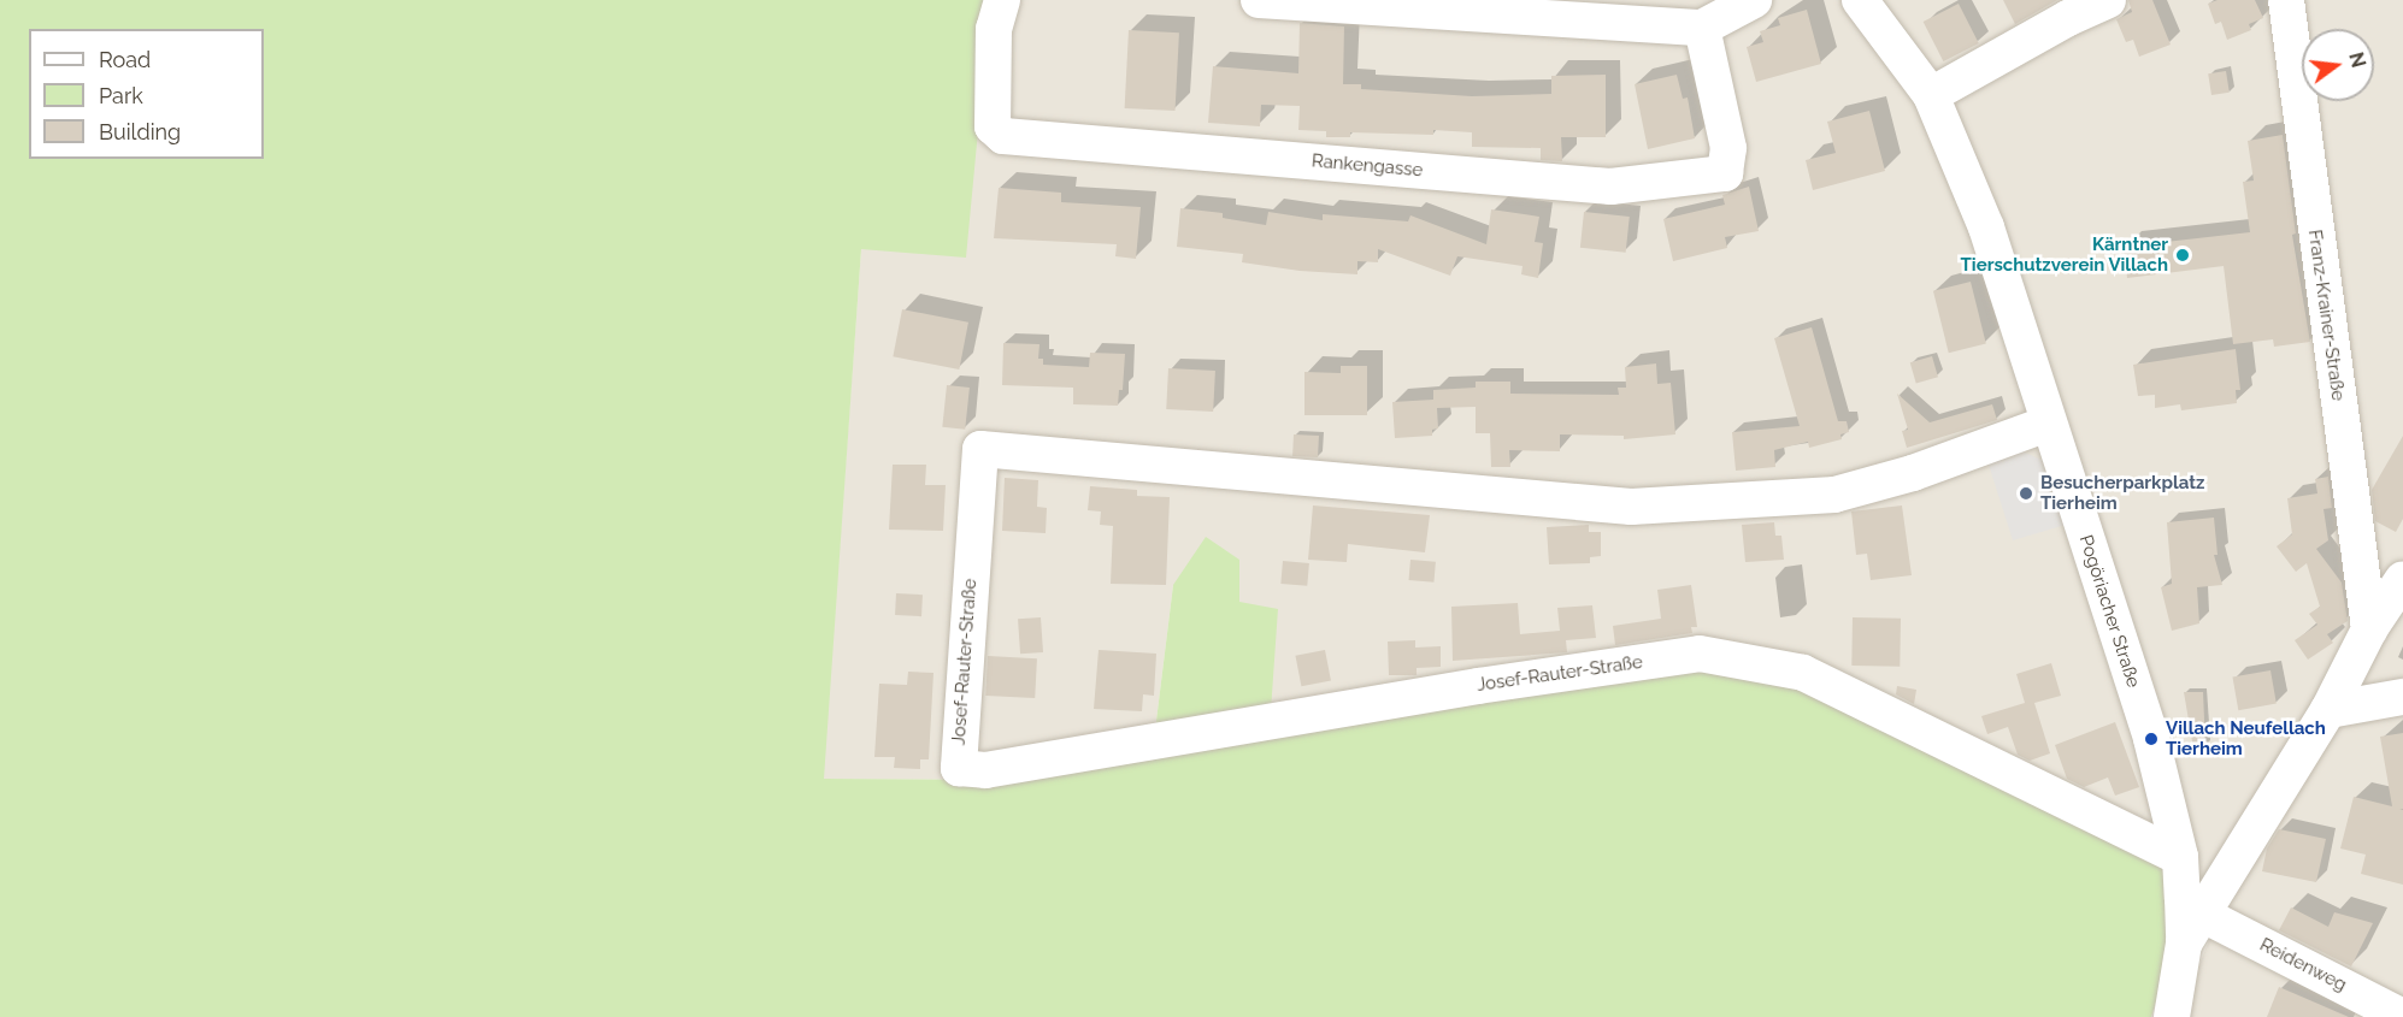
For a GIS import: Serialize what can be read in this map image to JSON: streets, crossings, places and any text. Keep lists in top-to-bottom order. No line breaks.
{"streets":{"street":["Rankengasse","Franz-Krainer-Straße","Pogöriacher Straße","Josef-Rauter-Straße","Reidenweg"]},"crossings":[["Pogöriacher Straße","Josef-Rauter-Straße"]],"places":["Kärntner Tierschutzverein Villach","Besucherparkplatz Tierheim","Villach Neufellach Tierheim"],"legend":["Road","Park","Building"],"north":"right"}
